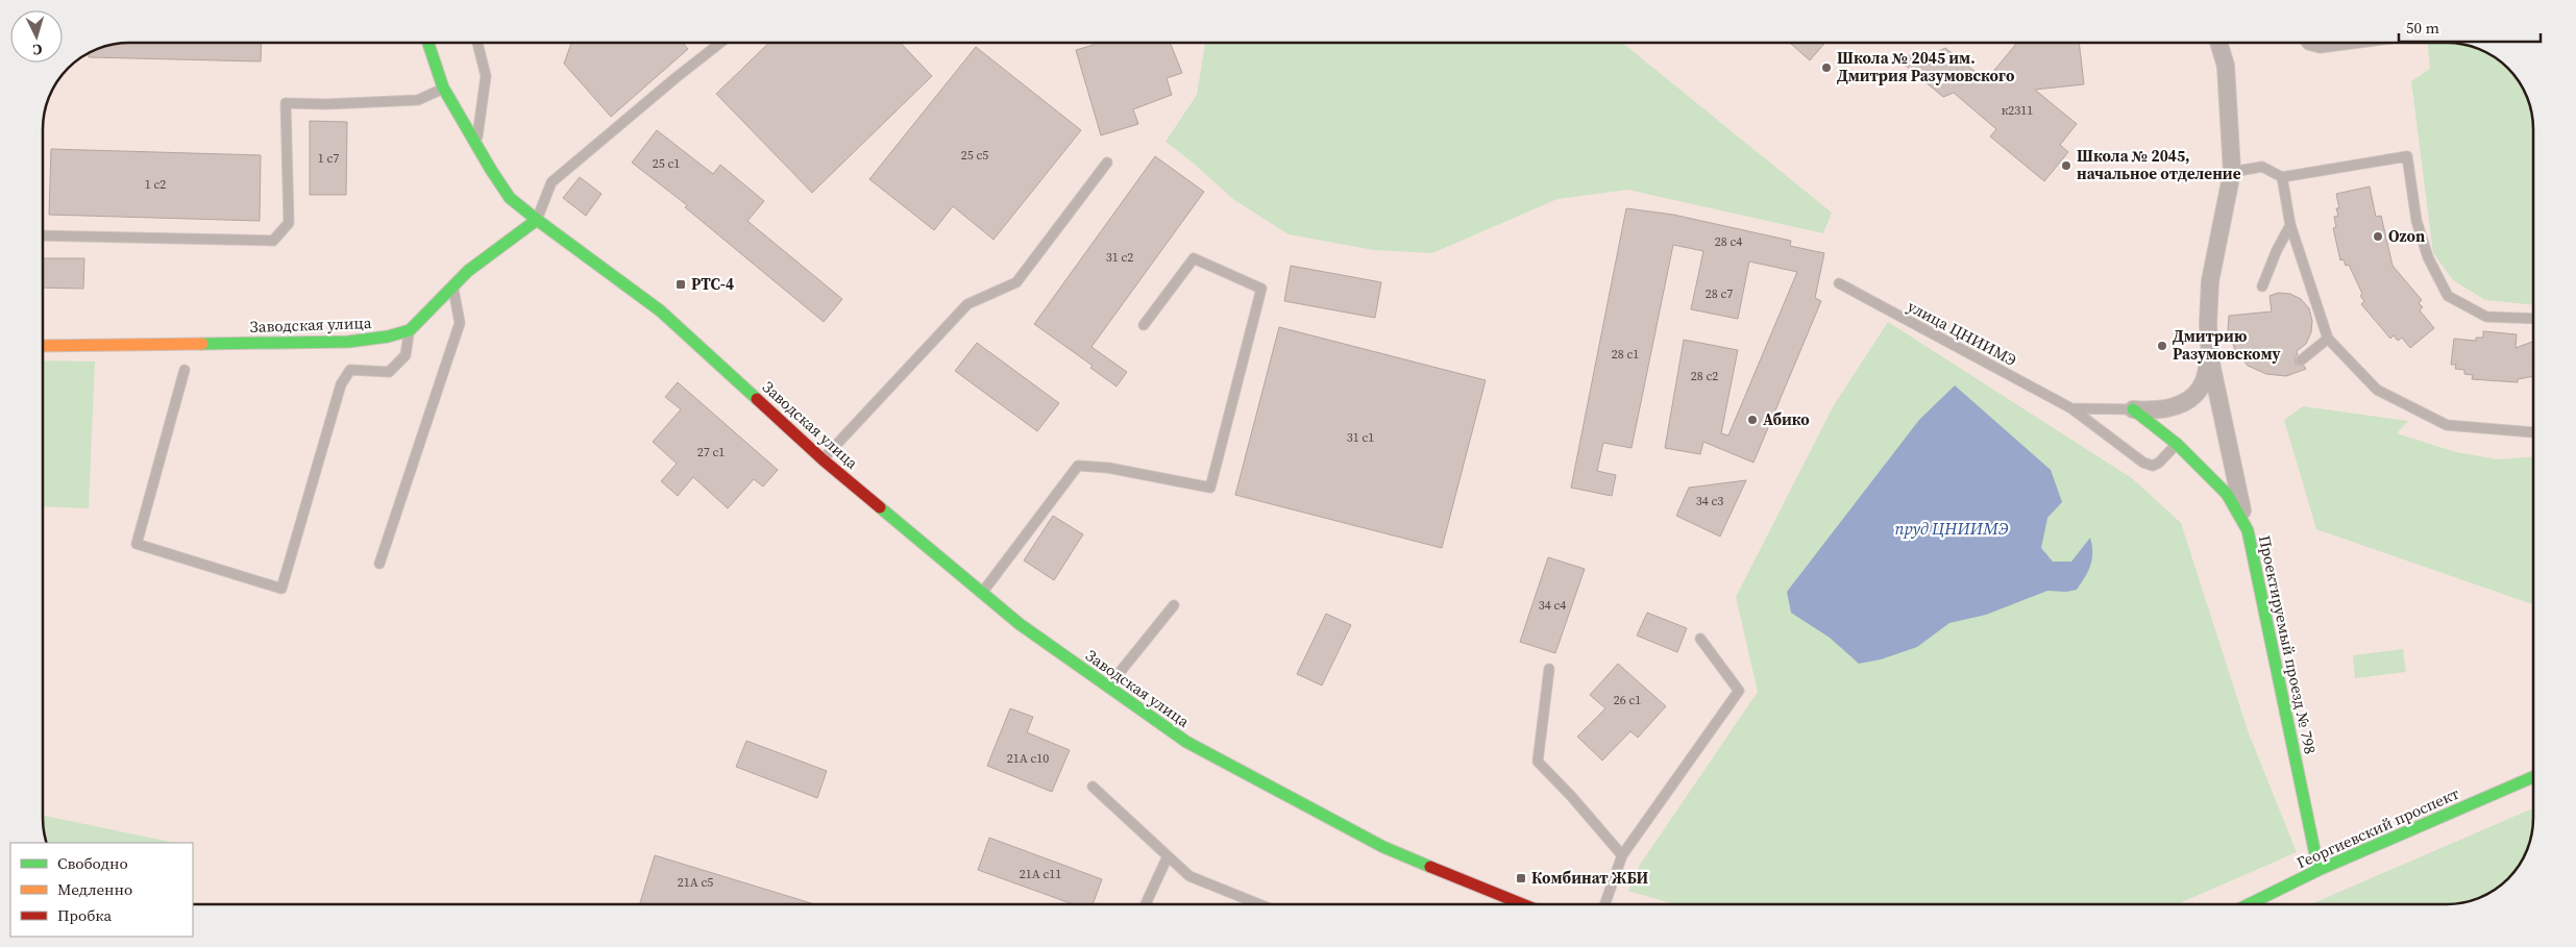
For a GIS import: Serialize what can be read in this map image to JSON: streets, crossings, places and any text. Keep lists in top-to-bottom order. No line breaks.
{"streets":{"street":["Заводская улица","Проектируемый проезд № 798","Георгиевский проспект"],"lane":["улица ЦНИИМЭ"]},"crossings":[["улица ЦНИИМЭ","Проектируемый проезд № 798"],["Проектируемый проезд № 798","Георгиевский проспект"]],"water":["пруд ЦНИИМЭ"],"places":{"other":["Школа № 2045 им. Дмитрия Разумовского","Школа № 2045, начальное отделение","Ozon","Дмитрию Разумовскому","Абико"],"transit":["РТС-4","Комбинат ЖБИ"]},"house_numbers":["к2311","25 с5","1 с7","25 с1","1 с2","28 с4","31 с2","28 с7","28 с1","28 с2","31 с1","27 с1","34 с3","34 с4","26 с1","21А с10","21А с11","21А с5"],"legend":["Свободно","Медленно","Пробка"],"scale_bar":"50 m","north":"bottom"}
